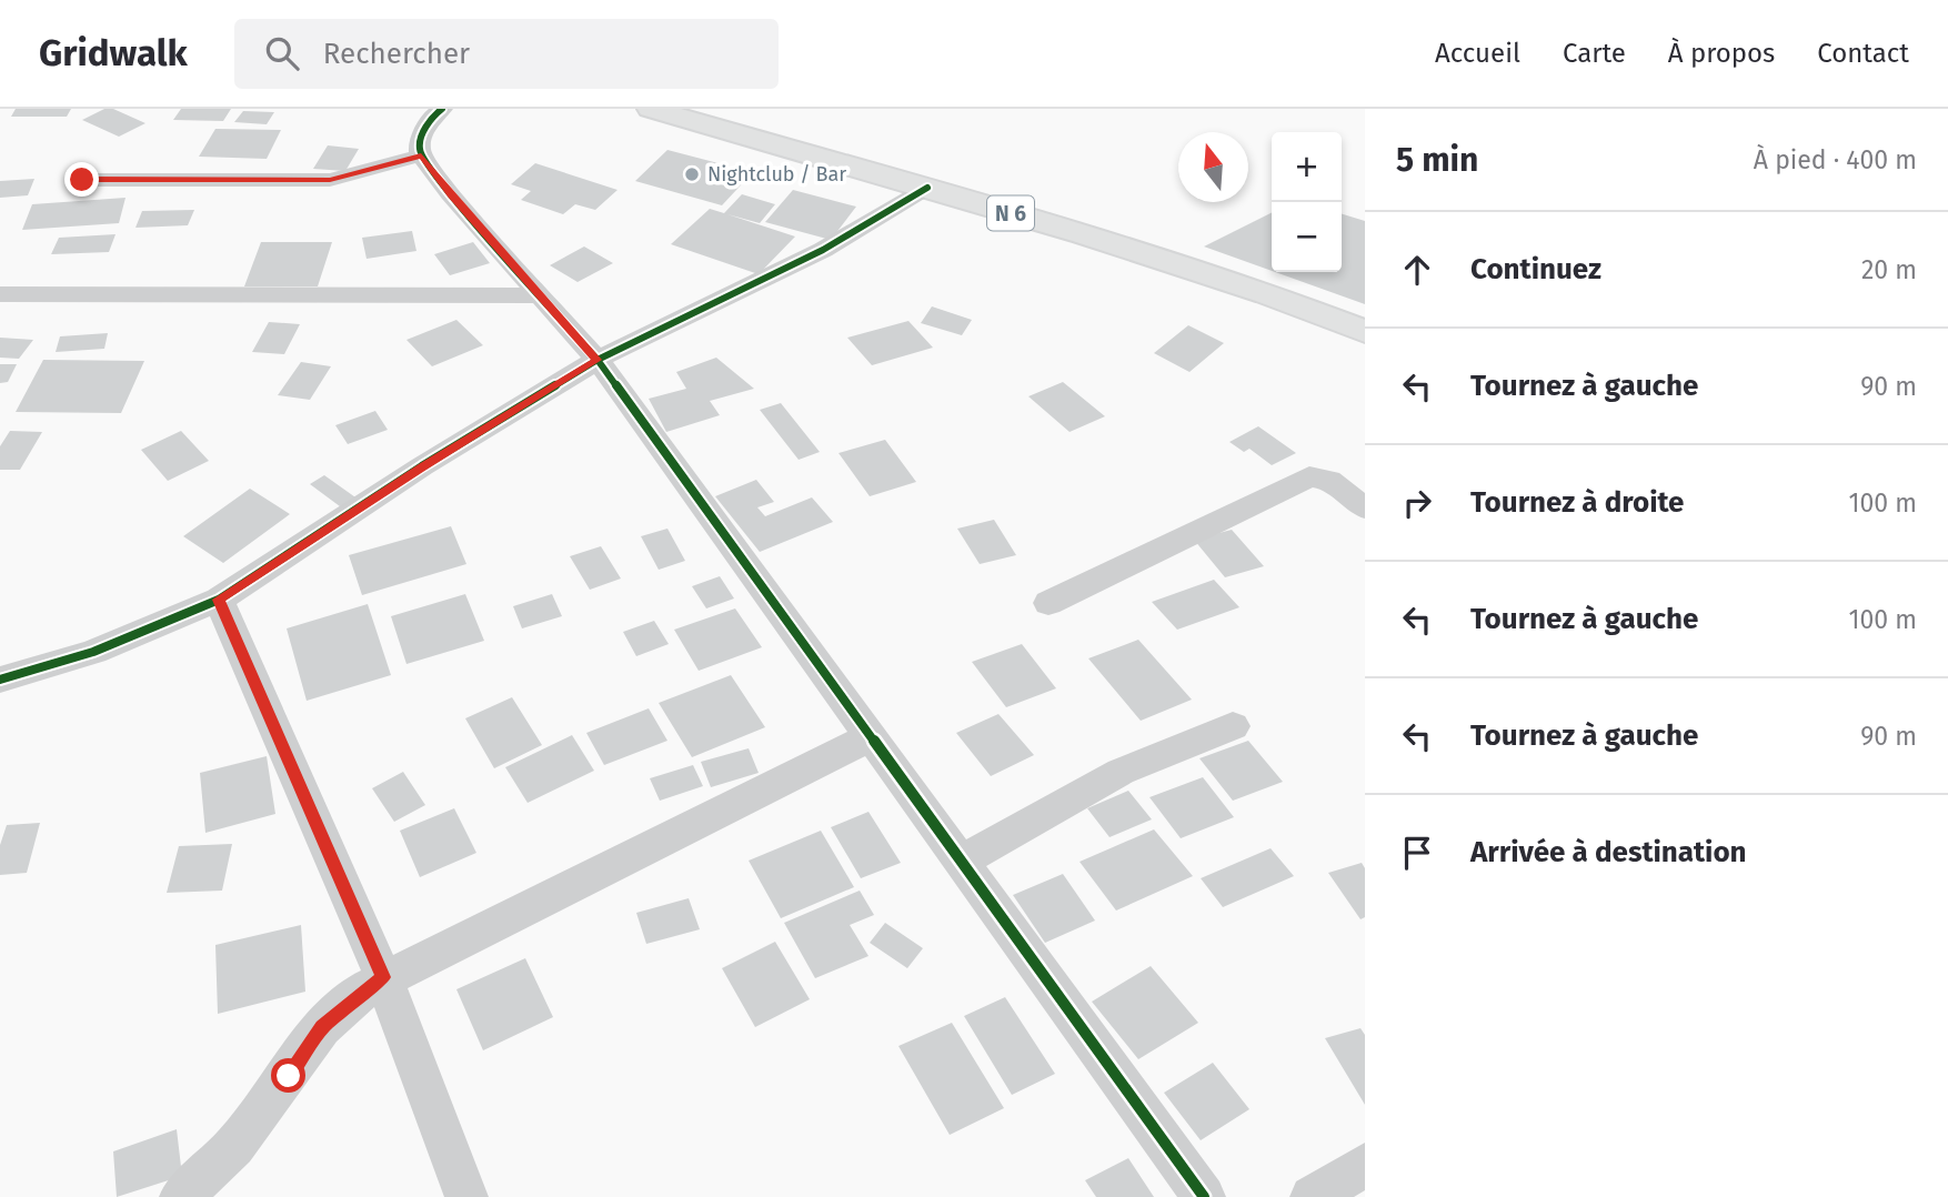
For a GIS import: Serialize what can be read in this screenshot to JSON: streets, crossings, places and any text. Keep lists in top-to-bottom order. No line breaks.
{"streets":{"main road":["N 6"]},"places":["Nightclub / Bar"],"north":"top","page":{"header":"Gridwalk","search":"Rechercher","nav":["Accueil","Carte","À propos","Contact"],"heading":["5 min","À pied · 400 m"],"map_buttons":["+","−"],"list":[["Continuez","20 m"],["Tournez à gauche","90 m"],["Tournez à droite","100 m"],["Tournez à gauche","100 m"],["Tournez à gauche","90 m"],"Arrivée à destination"]}}
